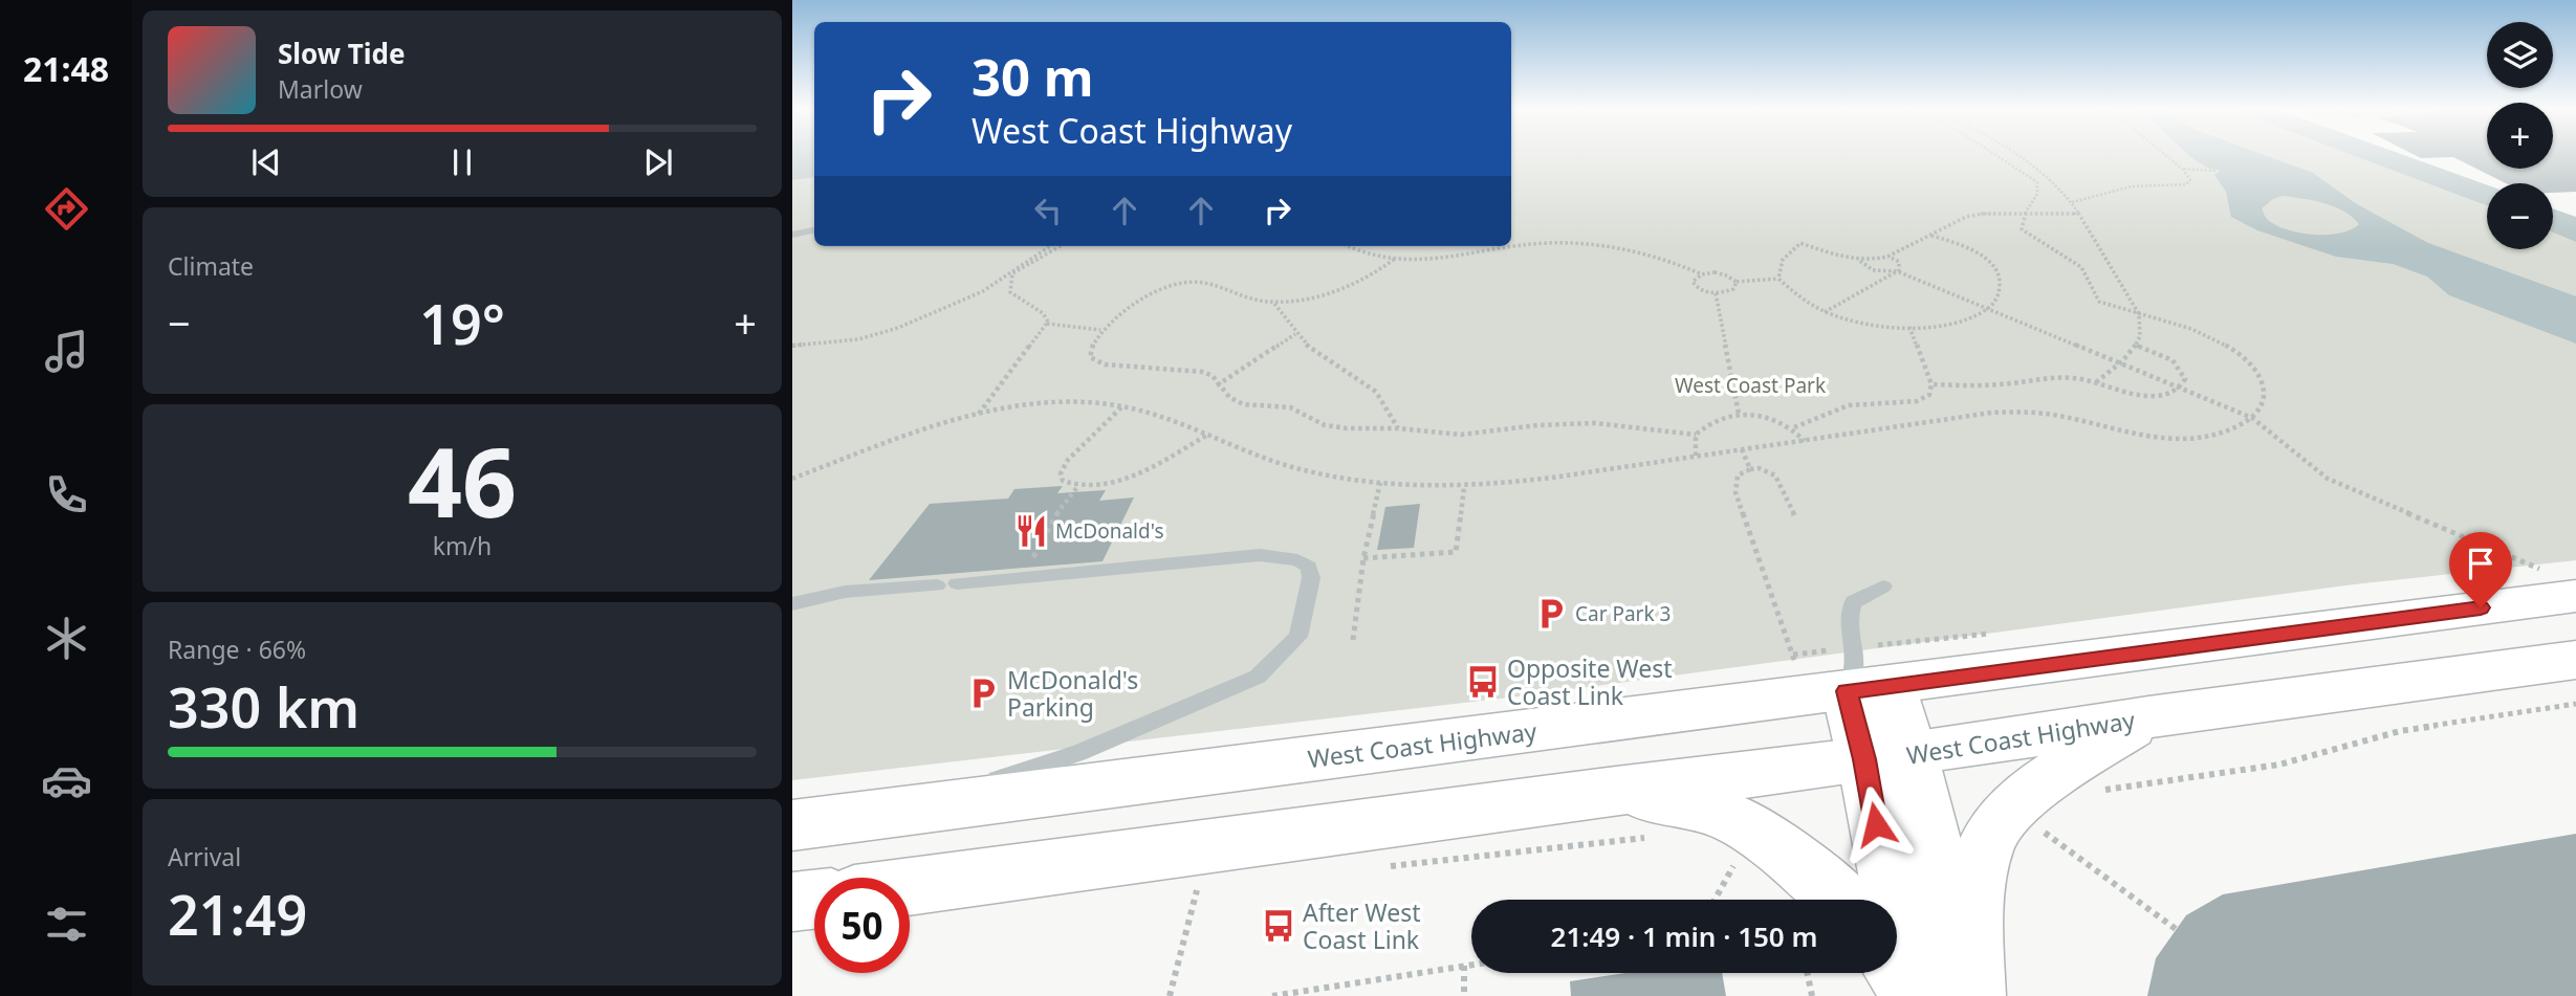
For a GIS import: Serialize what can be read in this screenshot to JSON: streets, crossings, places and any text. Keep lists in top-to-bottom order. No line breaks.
{"streets":{"main road":["West Coast Highway"]},"parks":["West Coast Park"],"places":{"restaurant":["McDonald's"],"parking":["Car Park 3","McDonald's Parking"],"bus stop":["Opposite West Coast Link","After West Coast Link"]},"page":{"tabs":"21:48","map_buttons":["+","−"],"turn":["30 m","West Coast Highway"],"song":["Slow Tide","Marlow"],"tile":["Climate",["46","km/h"],["Range · 66%","330 km"],["Arrival","21:49"]],"heat":["−","19°","+"],"limit":"50","trip":"21:49 · 1 min · 150 m"}}
